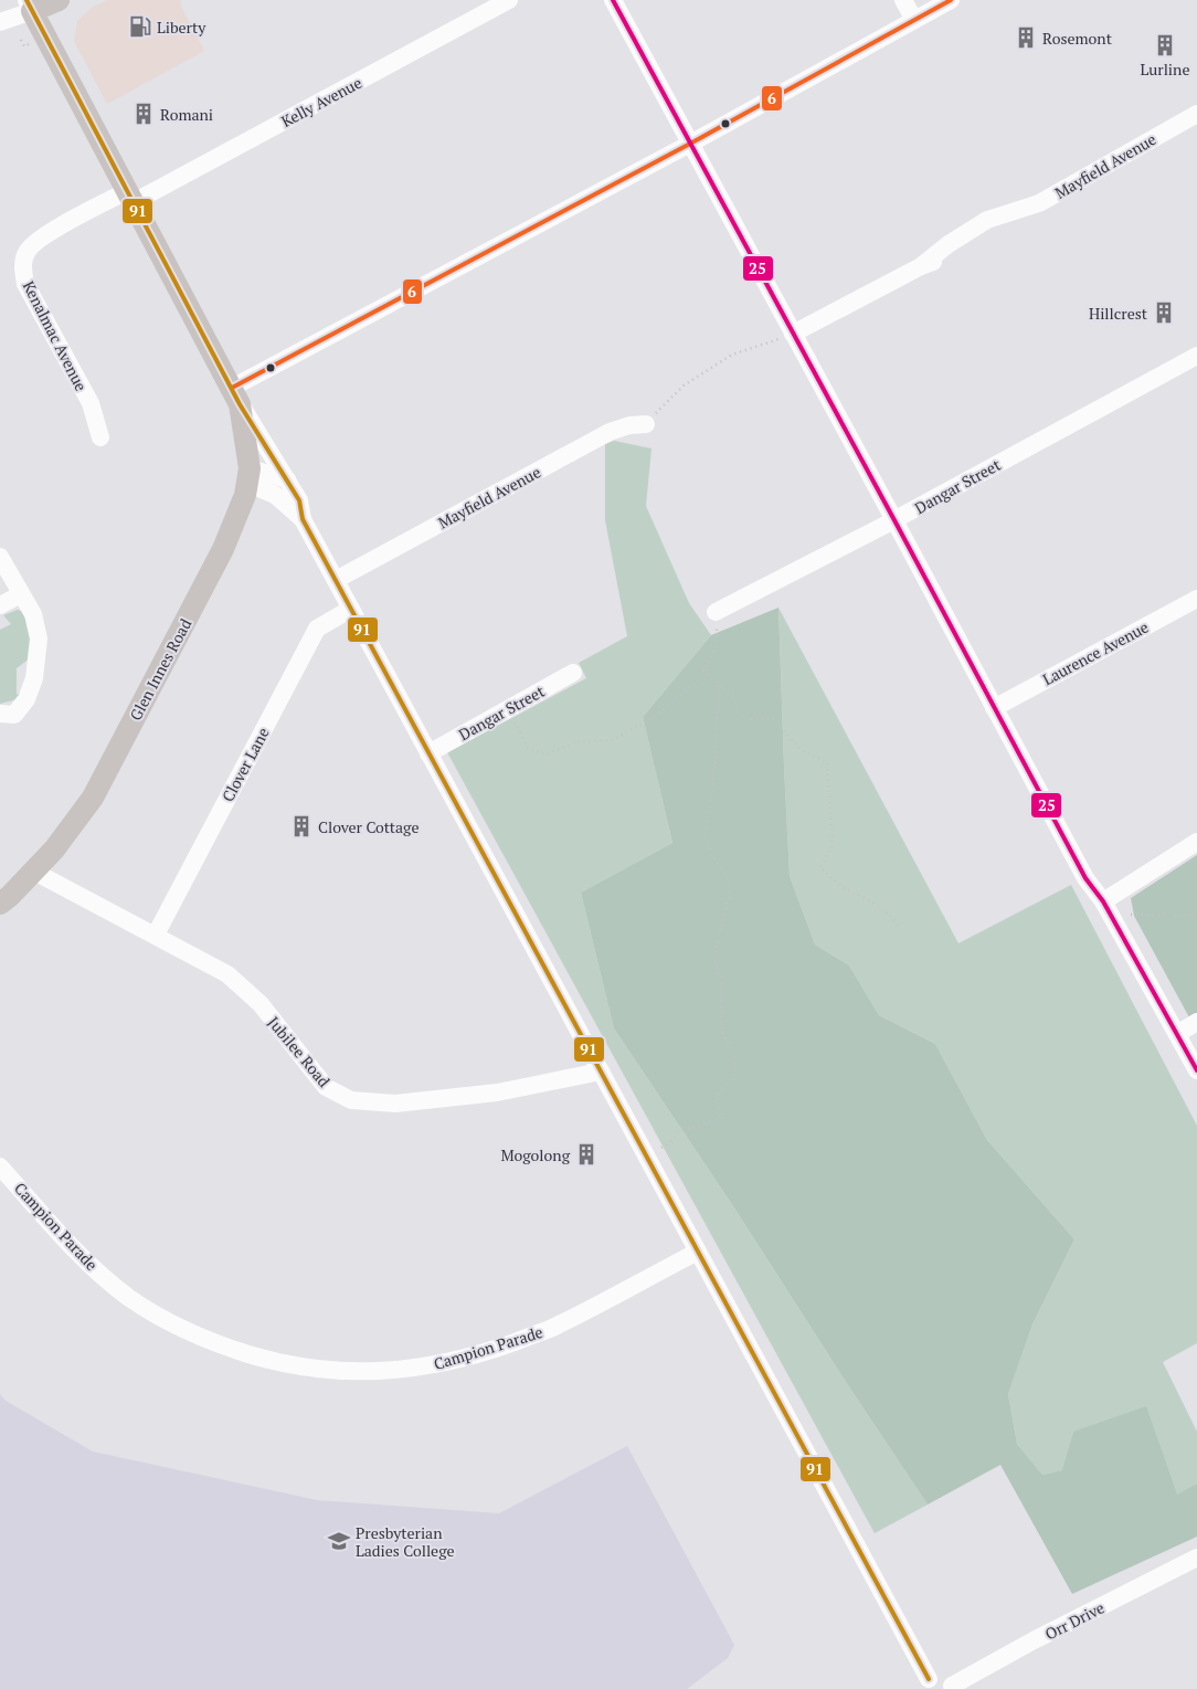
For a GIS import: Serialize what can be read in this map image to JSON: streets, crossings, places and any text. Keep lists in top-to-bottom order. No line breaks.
{"streets":{"main road":["Glen Innes Road"],"street":["Kelly Avenue","Mayfield Avenue","Kenalmac Avenue","Dangar Street","Laurence Avenue","Clover Lane","Jubilee Road","Campion Parade","Orr Drive"]},"crossings":[["Kelly Avenue","Kenalmac Avenue"],["Glen Innes Road","Jubilee Road"],["Clover Lane","Jubilee Road"]],"places":{"fuel station":["Liberty"],"building":["Rosemont","Lurline","Romani","Hillcrest","Clover Cottage","Mogolong"],"school or university":["Presbyterian Ladies College"]},"lines":["transit line 6","transit line 91","transit line 25"]}
